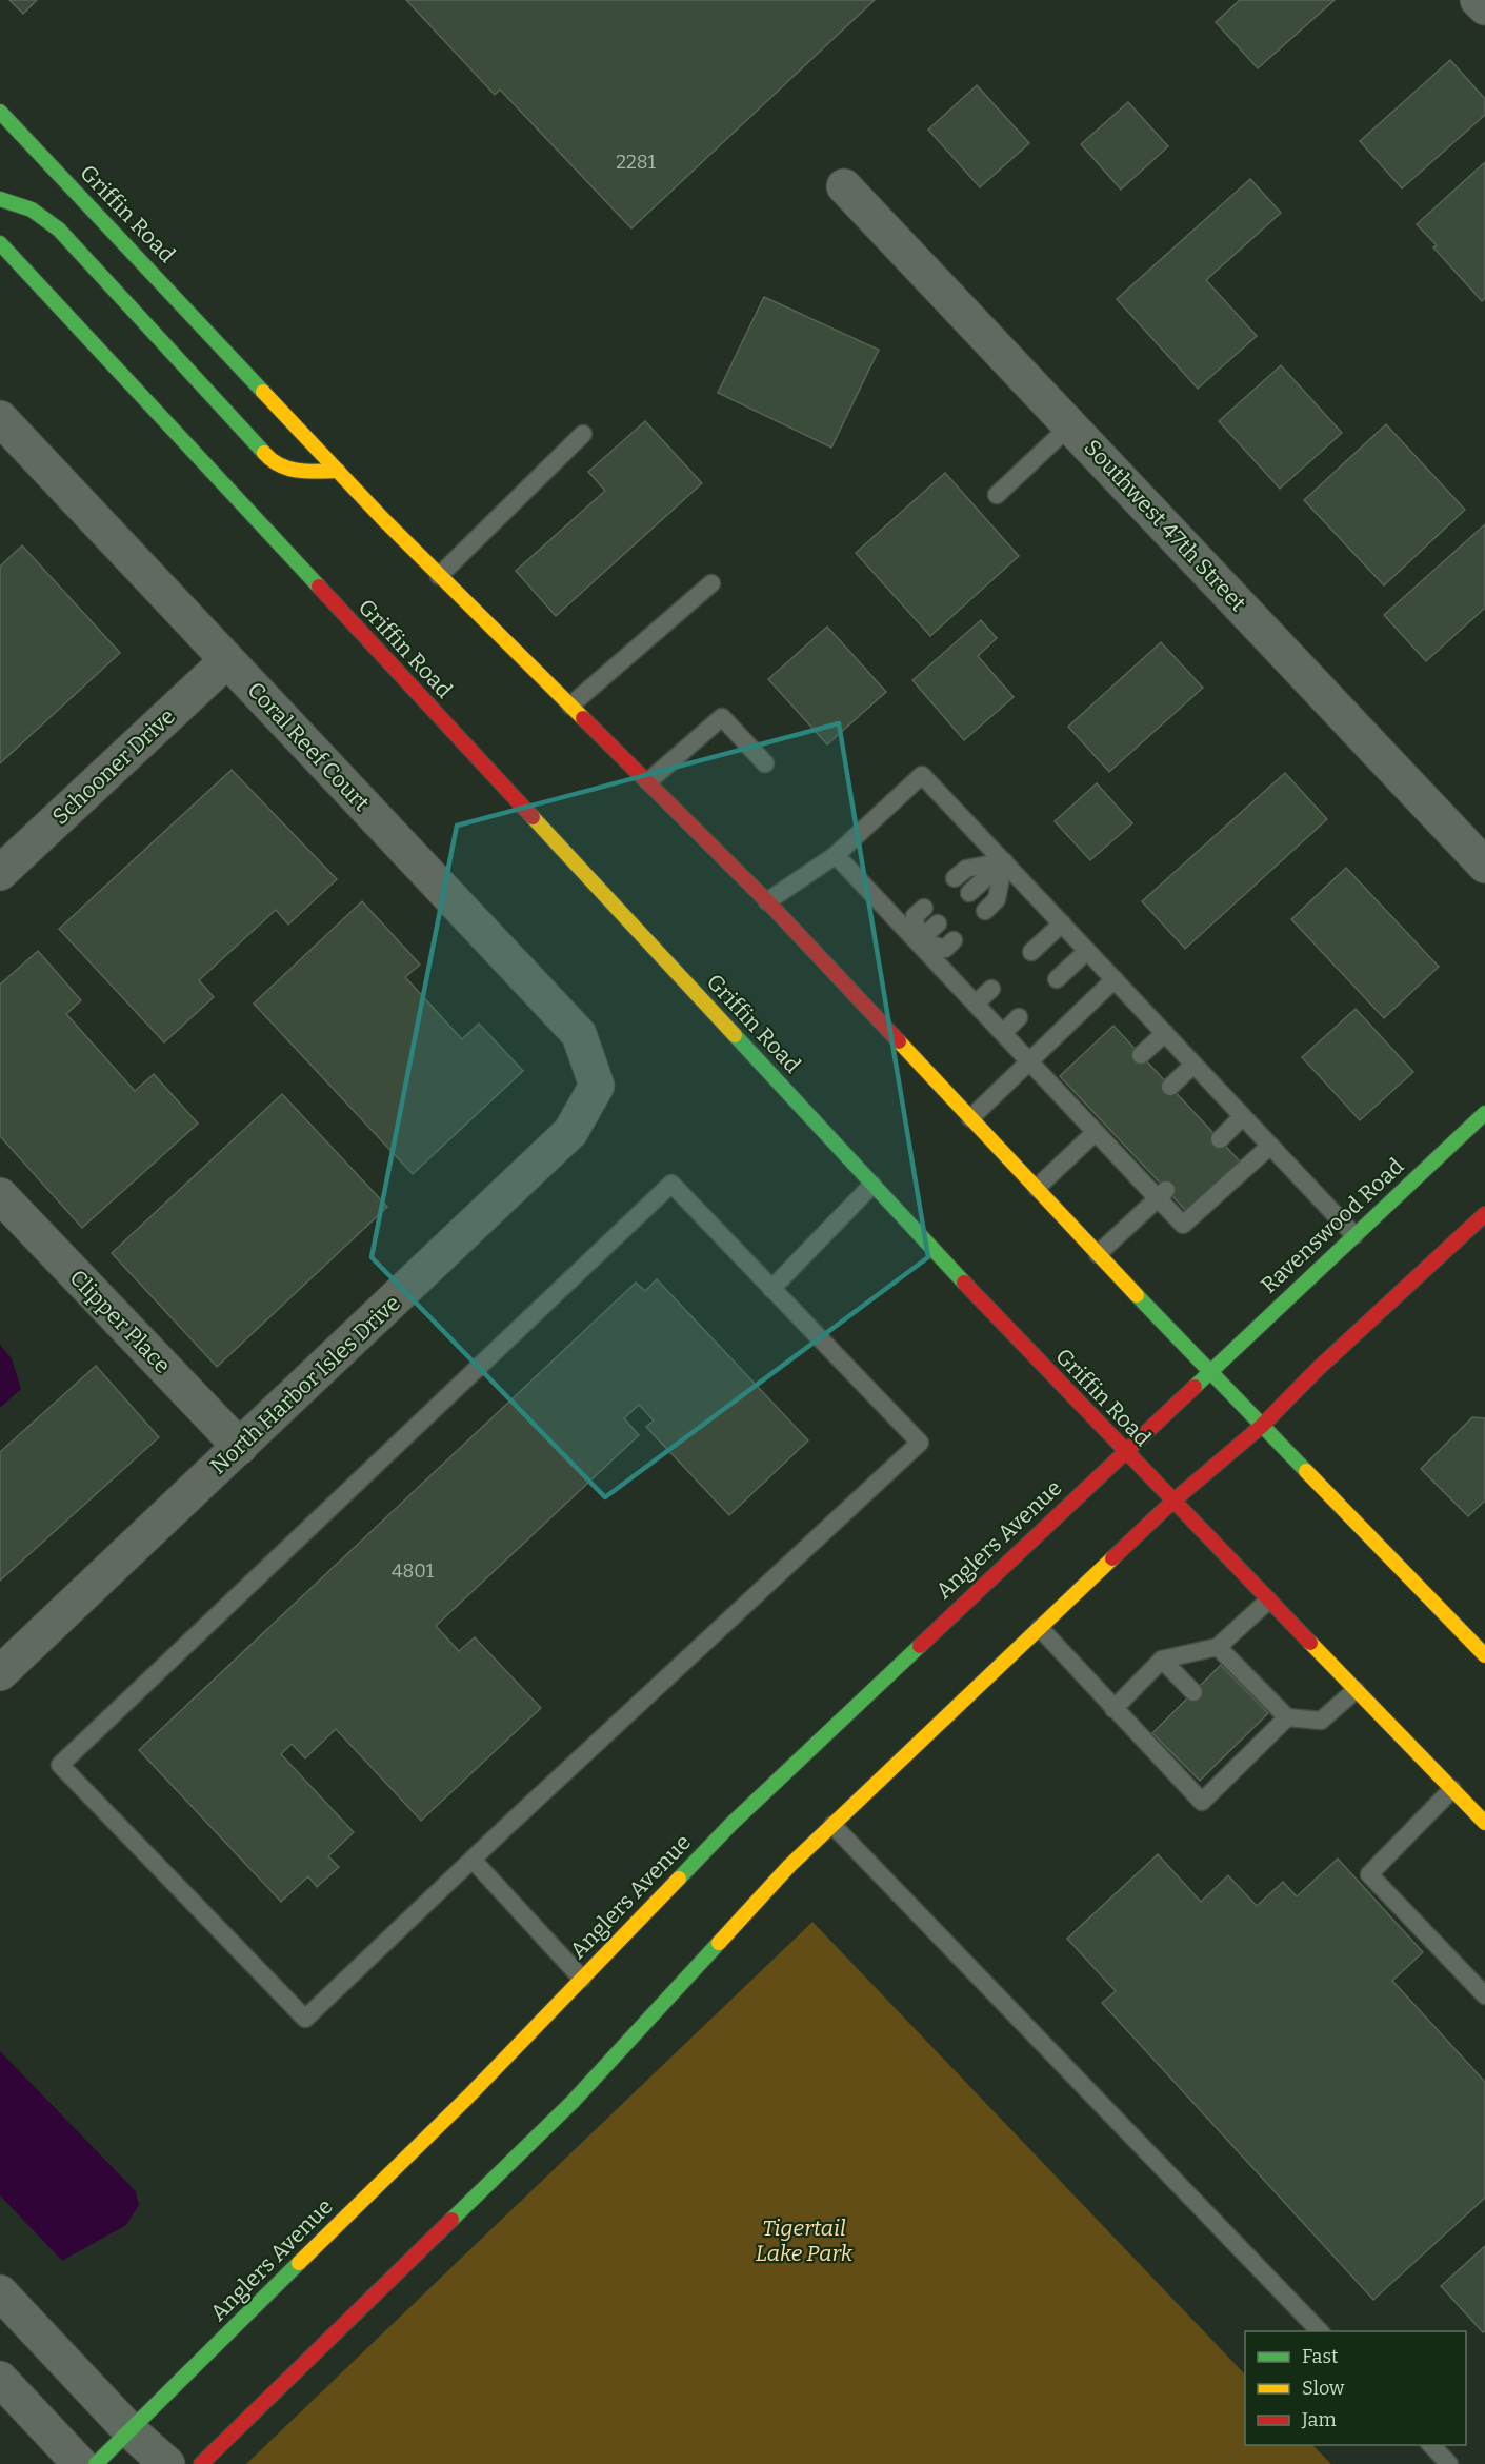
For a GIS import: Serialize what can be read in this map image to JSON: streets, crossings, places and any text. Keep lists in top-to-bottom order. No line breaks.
{"streets":{"main road":["Griffin Road","Ravenswood Road","Anglers Avenue"],"street":["Southwest 47th Street","Coral Reef Court","Schooner Drive","Clipper Place","North Harbor Isles Drive"]},"crossings":[["Griffin Road","Ravenswood Road"],["Griffin Road","Anglers Avenue"],["Coral Reef Court","Schooner Drive"],["Coral Reef Court","North Harbor Isles Drive"],["Ravenswood Road","Anglers Avenue"],["Clipper Place","North Harbor Isles Drive"]],"parks":["Tigertail Lake Park"],"house_numbers":["2281","4801"],"legend":["Fast","Slow","Jam"]}
